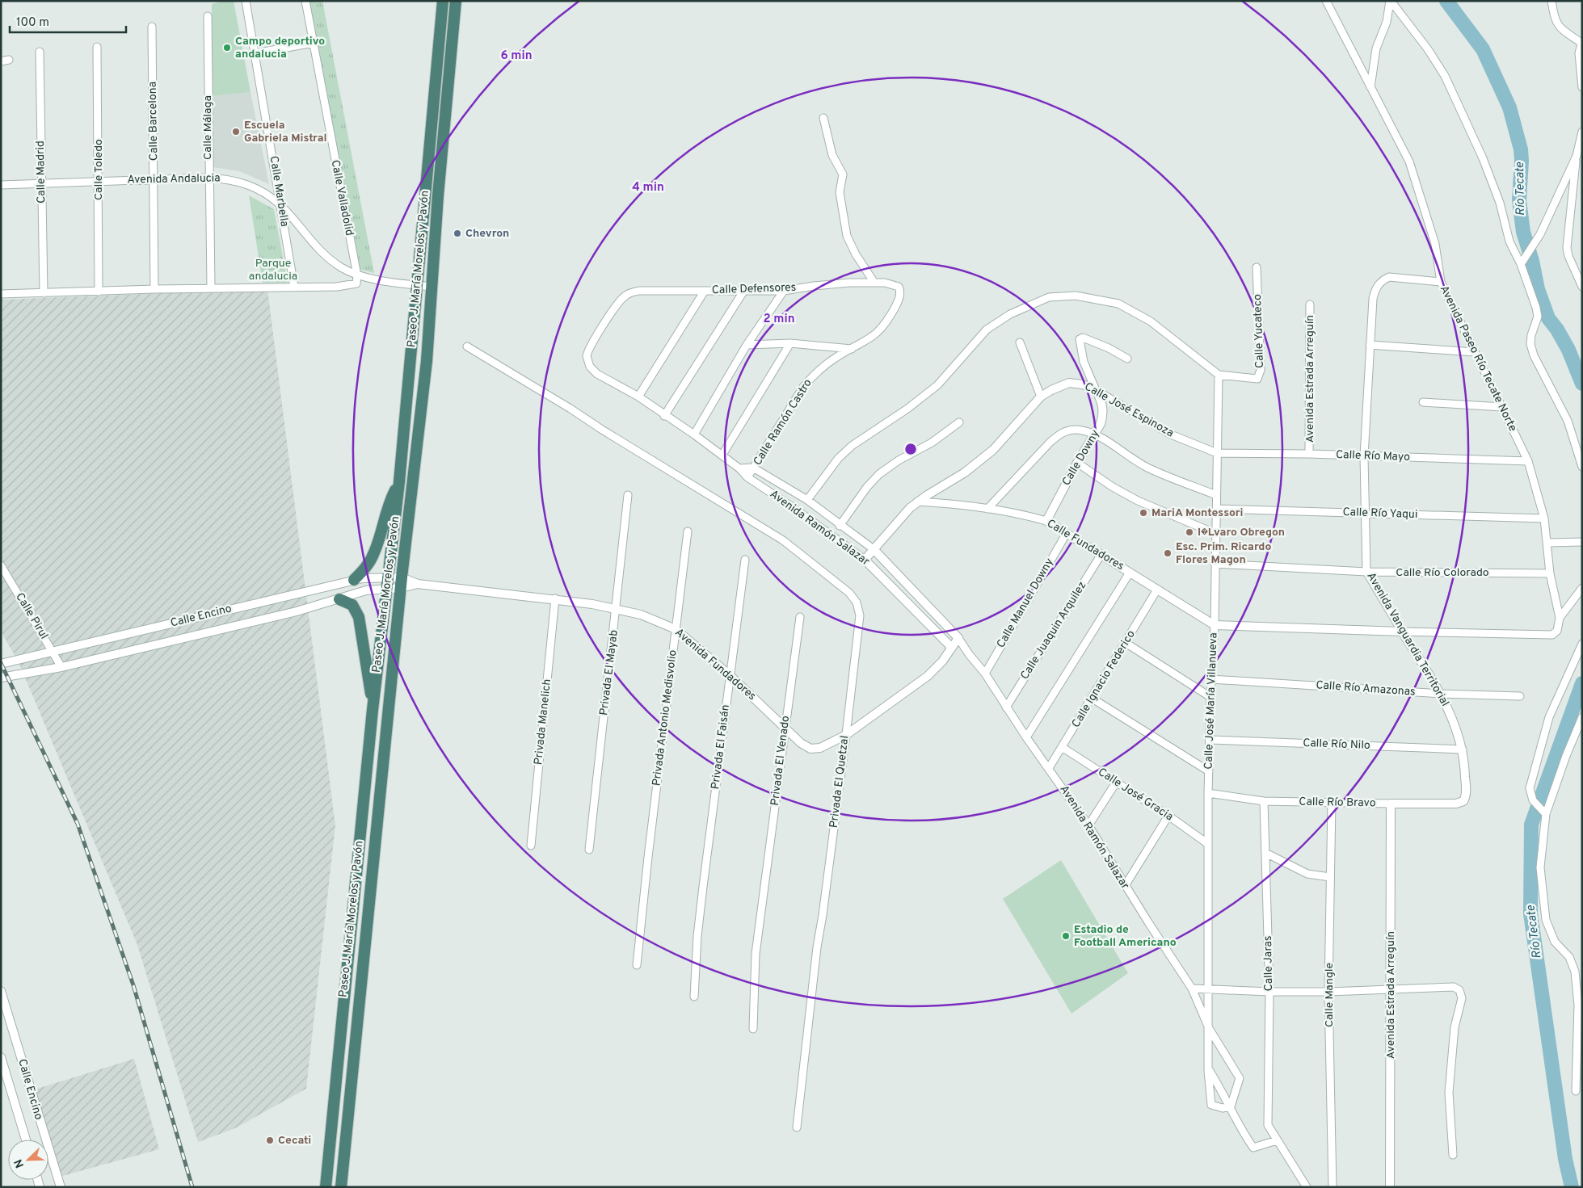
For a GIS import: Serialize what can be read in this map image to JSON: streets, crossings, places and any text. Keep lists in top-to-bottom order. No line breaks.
{"streets":{"highway":["Paseo J. María Morelos y Pavón"],"street":["Calle Barcelona","Calle Málaga","Calle Toledo","Calle Madrid","Avenida Andalucia","Calle Marbella","Calle Valladolid","Calle Defensores","Calle Yucateco","Avenida Paseo Río Tecate Norte","Avenida Estrada Arreguín","Calle José Espinoza","Calle Ramón Castro","Calle Río Mayo","Calle Downy","Calle Río Yaqui","Avenida Ramón Salazar","Calle Fundadores","Calle Río Colorado","Calle Manuel Downy","Calle Pirul","Calle Encino","Calle Juaquin Arquilez","Avenida Vanguardia Territorial","Avenida Fundadores","Privada El Mayab","Calle Ignacio Federico","Calle Río Amazonas","Calle José María Villanueva","Privada Antonio Medisvolio","Privada Manelich","Calle Río Nilo","Privada El Faisán","Privada El Venado","Privada El Quetzal","Calle José Gracia","Calle Río Bravo","Calle Jaras","Calle Mangle"]},"crossings":[["Calle Barcelona","Avenida Andalucia"],["Calle Málaga","Avenida Andalucia"],["Calle Toledo","Avenida Andalucia"],["Calle Madrid","Avenida Andalucia"],["Avenida Andalucia","Calle Marbella"],["Avenida Andalucia","Calle Valladolid"],["Avenida Andalucia","Paseo J. María Morelos y Pavón"],["Paseo J. María Morelos y Pavón","Calle Encino"],["Paseo J. María Morelos y Pavón","Avenida Fundadores"],["Calle Defensores","Calle Ramón Castro"],["Calle Defensores","Avenida Ramón Salazar"],["Calle Yucateco","Calle José María Villanueva"],["Avenida Paseo Río Tecate Norte","Calle Río Mayo"],["Avenida Paseo Río Tecate Norte","Calle Río Yaqui"],["Avenida Paseo Río Tecate Norte","Calle Río Colorado"],["Avenida Paseo Río Tecate Norte","Avenida Vanguardia Territorial"],["Avenida Estrada Arreguín","Calle Río Mayo"],["Avenida Estrada Arreguín","Calle Río Bravo"],["Calle José Espinoza","Calle Río Mayo"],["Calle José Espinoza","Calle Downy"],["Calle José Espinoza","Avenida Ramón Salazar"],["Calle José Espinoza","Calle Fundadores"],["Calle José Espinoza","Calle José María Villanueva"],["Calle Ramón Castro","Avenida Ramón Salazar"],["Calle Río Mayo","Avenida Vanguardia Territorial"],["Calle Río Mayo","Calle José María Villanueva"],["Calle Downy","Calle Fundadores"],["Calle Río Yaqui","Avenida Vanguardia Territorial"],["Calle Río Yaqui","Calle José María Villanueva"],["Avenida Ramón Salazar","Calle Manuel Downy"],["Avenida Ramón Salazar","Calle Juaquin Arquilez"],["Avenida Ramón Salazar","Avenida Fundadores"],["Avenida Ramón Salazar","Calle Ignacio Federico"],["Avenida Ramón Salazar","Calle José María Villanueva"],["Calle Fundadores","Calle Manuel Downy"],["Calle Fundadores","Calle Juaquin Arquilez"],["Calle Fundadores","Calle Ignacio Federico"],["Calle Fundadores","Calle José María Villanueva"],["Calle Río Colorado","Avenida Vanguardia Territorial"],["Calle Río Colorado","Calle José María Villanueva"],["Calle Pirul","Calle Encino"],["Calle Encino","Avenida Fundadores"],["Avenida Vanguardia Territorial","Calle Río Amazonas"],["Avenida Vanguardia Territorial","Calle Río Nilo"],["Avenida Vanguardia Territorial","Calle Río Bravo"],["Avenida Fundadores","Privada El Mayab"],["Avenida Fundadores","Privada Antonio Medisvolio"],["Avenida Fundadores","Privada Manelich"],["Avenida Fundadores","Privada El Faisán"],["Avenida Fundadores","Privada El Venado"],["Avenida Fundadores","Privada El Quetzal"],["Calle Ignacio Federico","Calle José Gracia"],["Calle Río Amazonas","Calle José María Villanueva"],["Calle José María Villanueva","Calle Río Nilo"],["Calle José María Villanueva","Calle José Gracia"],["Calle José María Villanueva","Calle Río Bravo"],["Calle Río Bravo","Calle Jaras"],["Calle Río Bravo","Calle Mangle"]],"water":["Río Tecate"],"parks":["Parque andalucia"],"places":["Campo deportivo andalucia","Escuela Gabriela Mistral","Chevron","MariA Montessori","I�Lvaro Obregon","Esc. Prim. Ricardo Flores Magon","Estadio de Football Americano","Cecati"],"scale_bar":"100 m","north":"bottom left","rings":["6 min","4 min","2 min"]}
